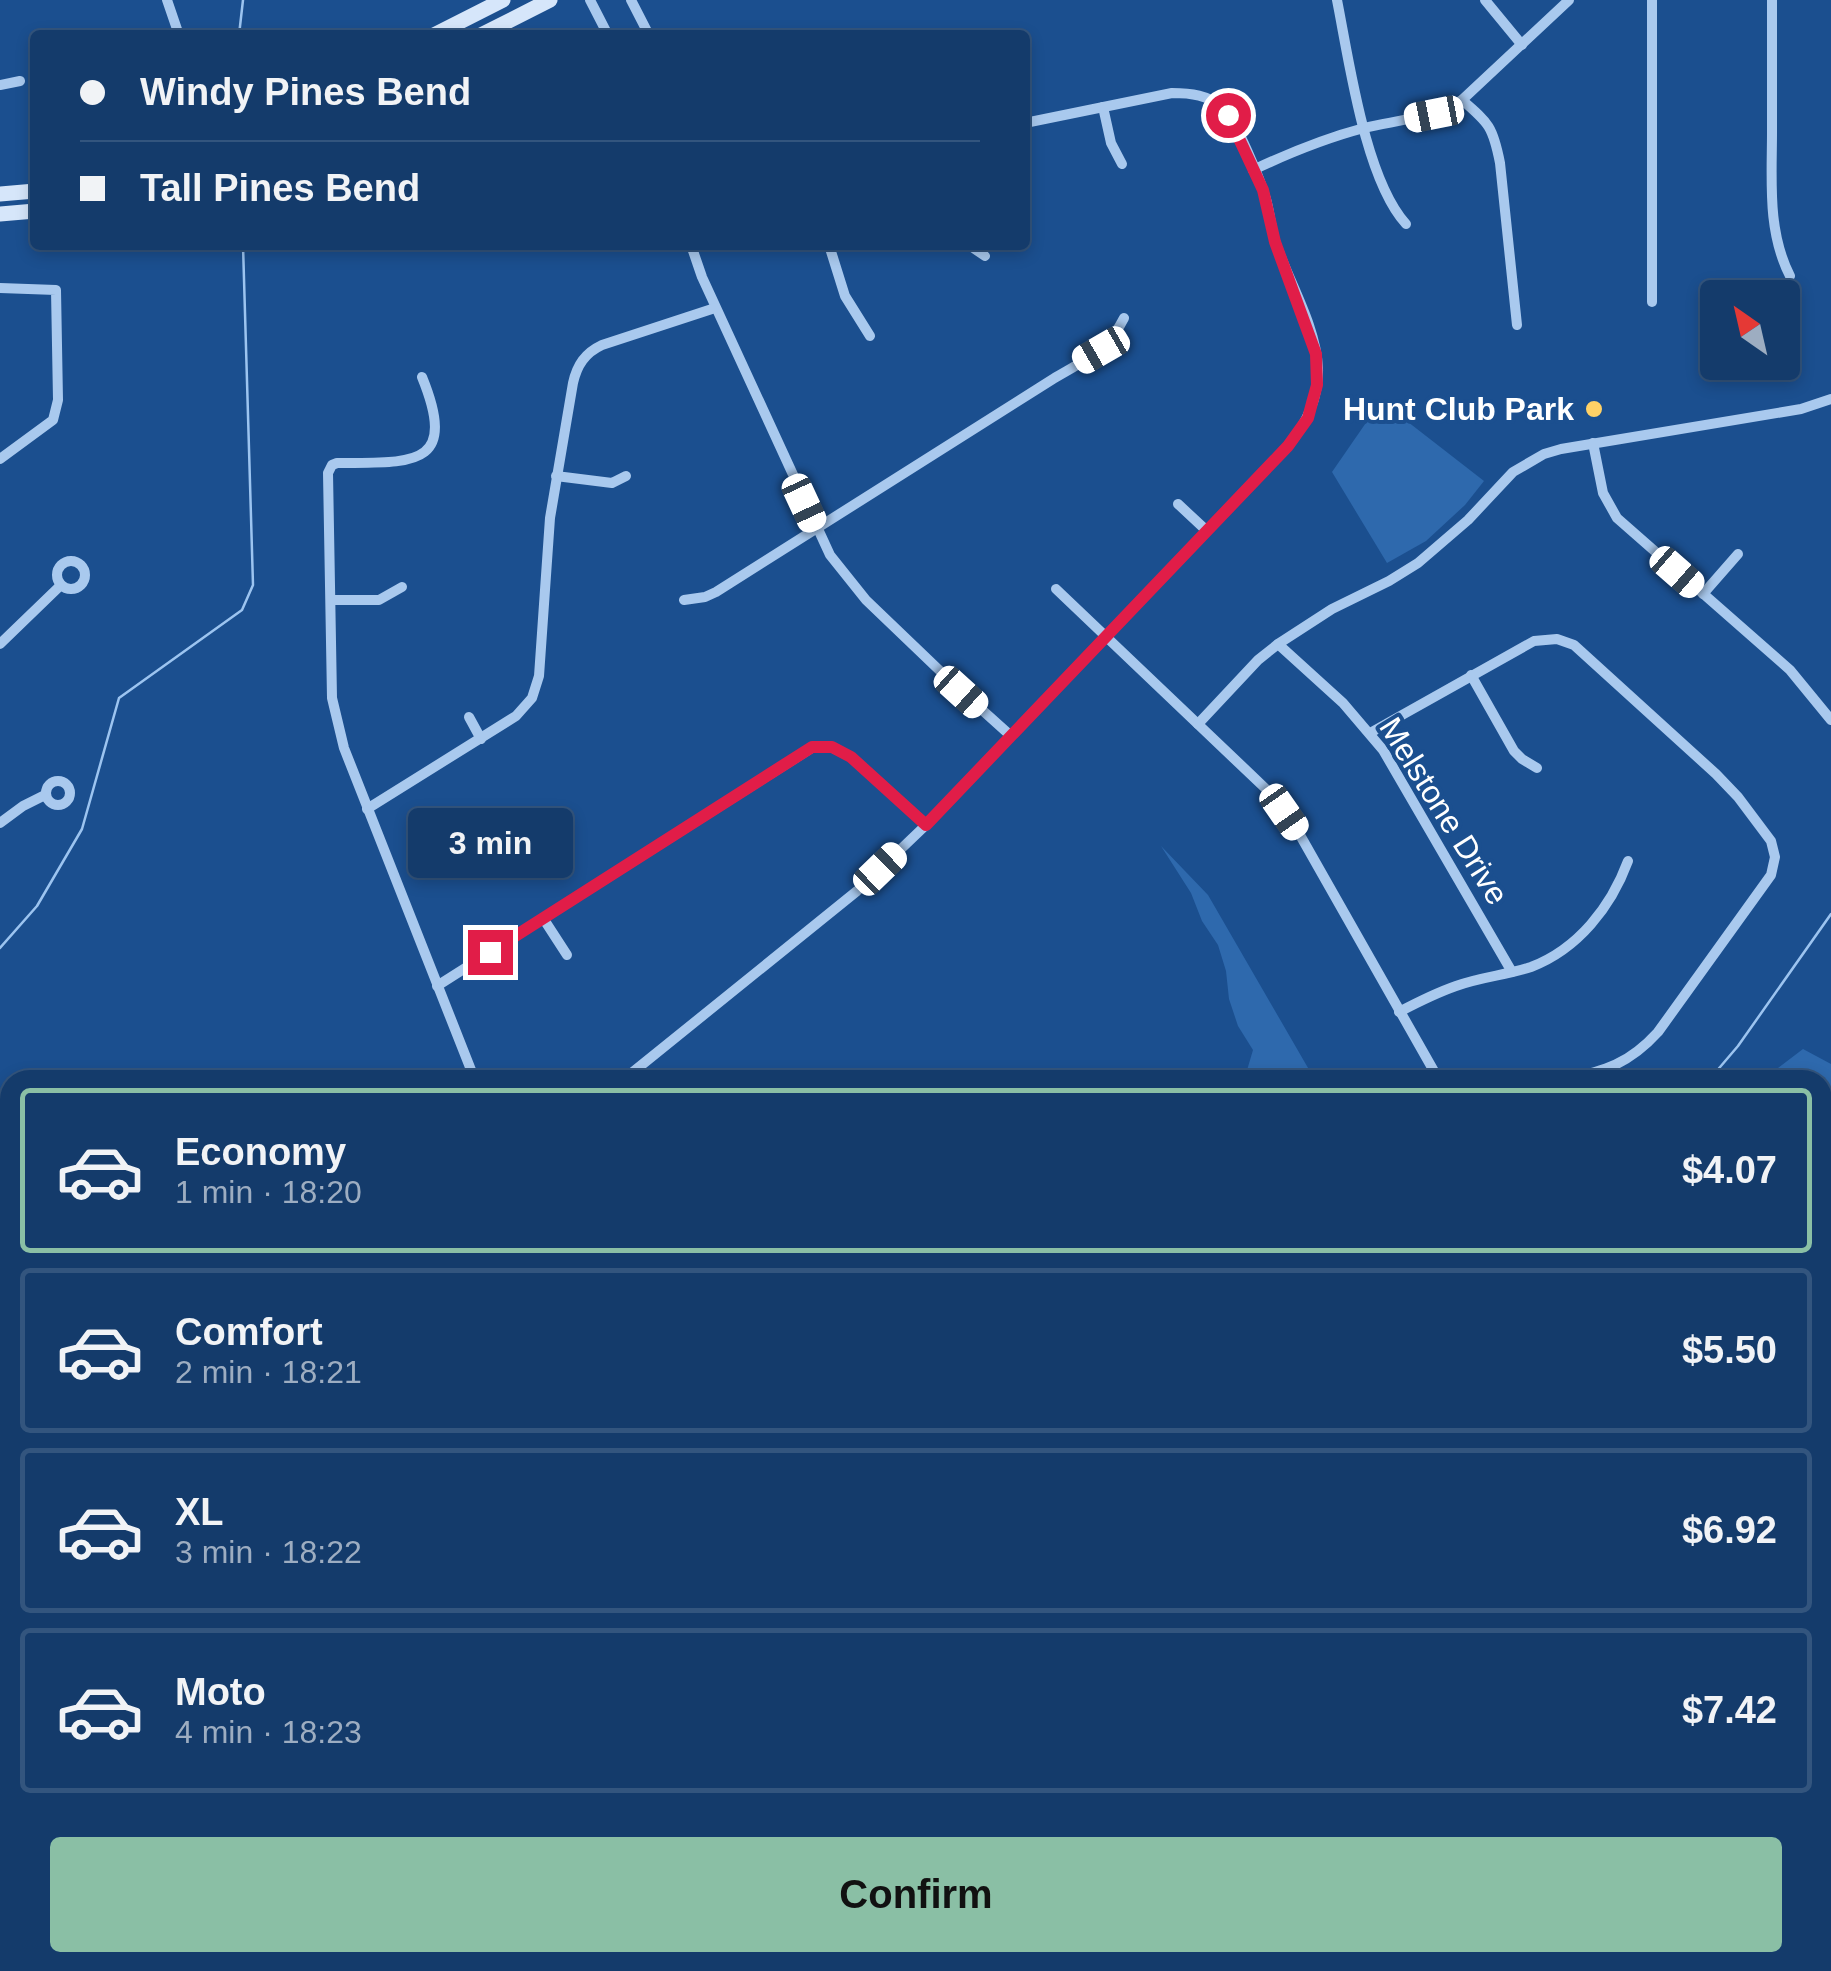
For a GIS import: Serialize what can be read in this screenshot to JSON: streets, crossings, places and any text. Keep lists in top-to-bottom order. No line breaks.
{"streets":{"street":["Melstone Drive"]},"places":["Hunt Club Park"],"north":"top left","page":{"banner":["Windy Pines Bend","Tall Pines Bend"],"bubble":"3 min","list":[{"name":"Economy","note":"1 min · 18:20","value":"$4.07"},{"name":"Comfort","note":"2 min · 18:21","value":"$5.50"},{"name":"XL","note":"3 min · 18:22","value":"$6.92"},{"name":"Moto","note":"4 min · 18:23","value":"$7.42"}],"buttons":"Confirm"}}
